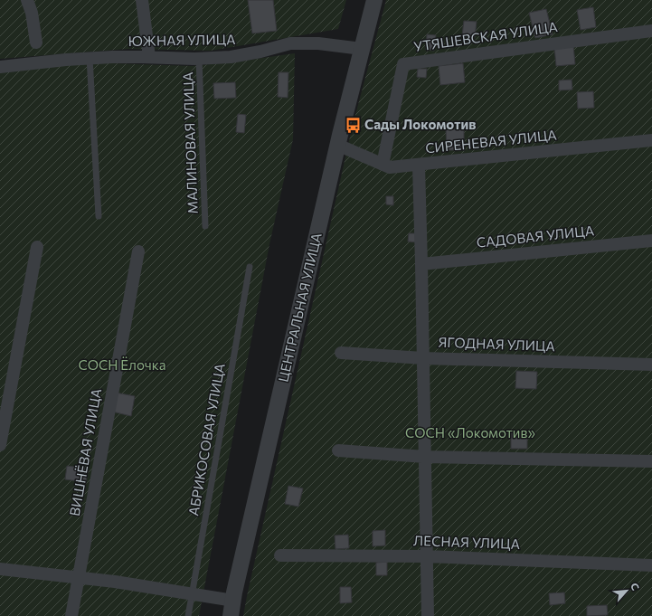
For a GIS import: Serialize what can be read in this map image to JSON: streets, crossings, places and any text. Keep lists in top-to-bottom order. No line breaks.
{"streets":{"street":["УТЯШЕВСКАЯ УЛИЦА","ЮЖНАЯ УЛИЦА","СИРЕНЕВАЯ УЛИЦА","САДОВАЯ УЛИЦА","ЦЕНТРАЛЬНАЯ УЛИЦА","ЯГОДНАЯ УЛИЦА","ВИШНЁВАЯ УЛИЦА","ЛЕСНАЯ УЛИЦА"],"lane":["МАЛИНОВАЯ УЛИЦА","АБРИКОСОВАЯ УЛИЦА"]},"crossings":[["УТЯШЕВСКАЯ УЛИЦА","СИРЕНЕВАЯ УЛИЦА"],["ЮЖНАЯ УЛИЦА","МАЛИНОВАЯ УЛИЦА"],["ЮЖНАЯ УЛИЦА","ЦЕНТРАЛЬНАЯ УЛИЦА"],["СИРЕНЕВАЯ УЛИЦА","ЦЕНТРАЛЬНАЯ УЛИЦА"]],"parks":["СОСН Ёлочка","СОСН «Локомотив»"],"places":{"bus stop":["Сады Локомотив"]},"north":"top right"}
